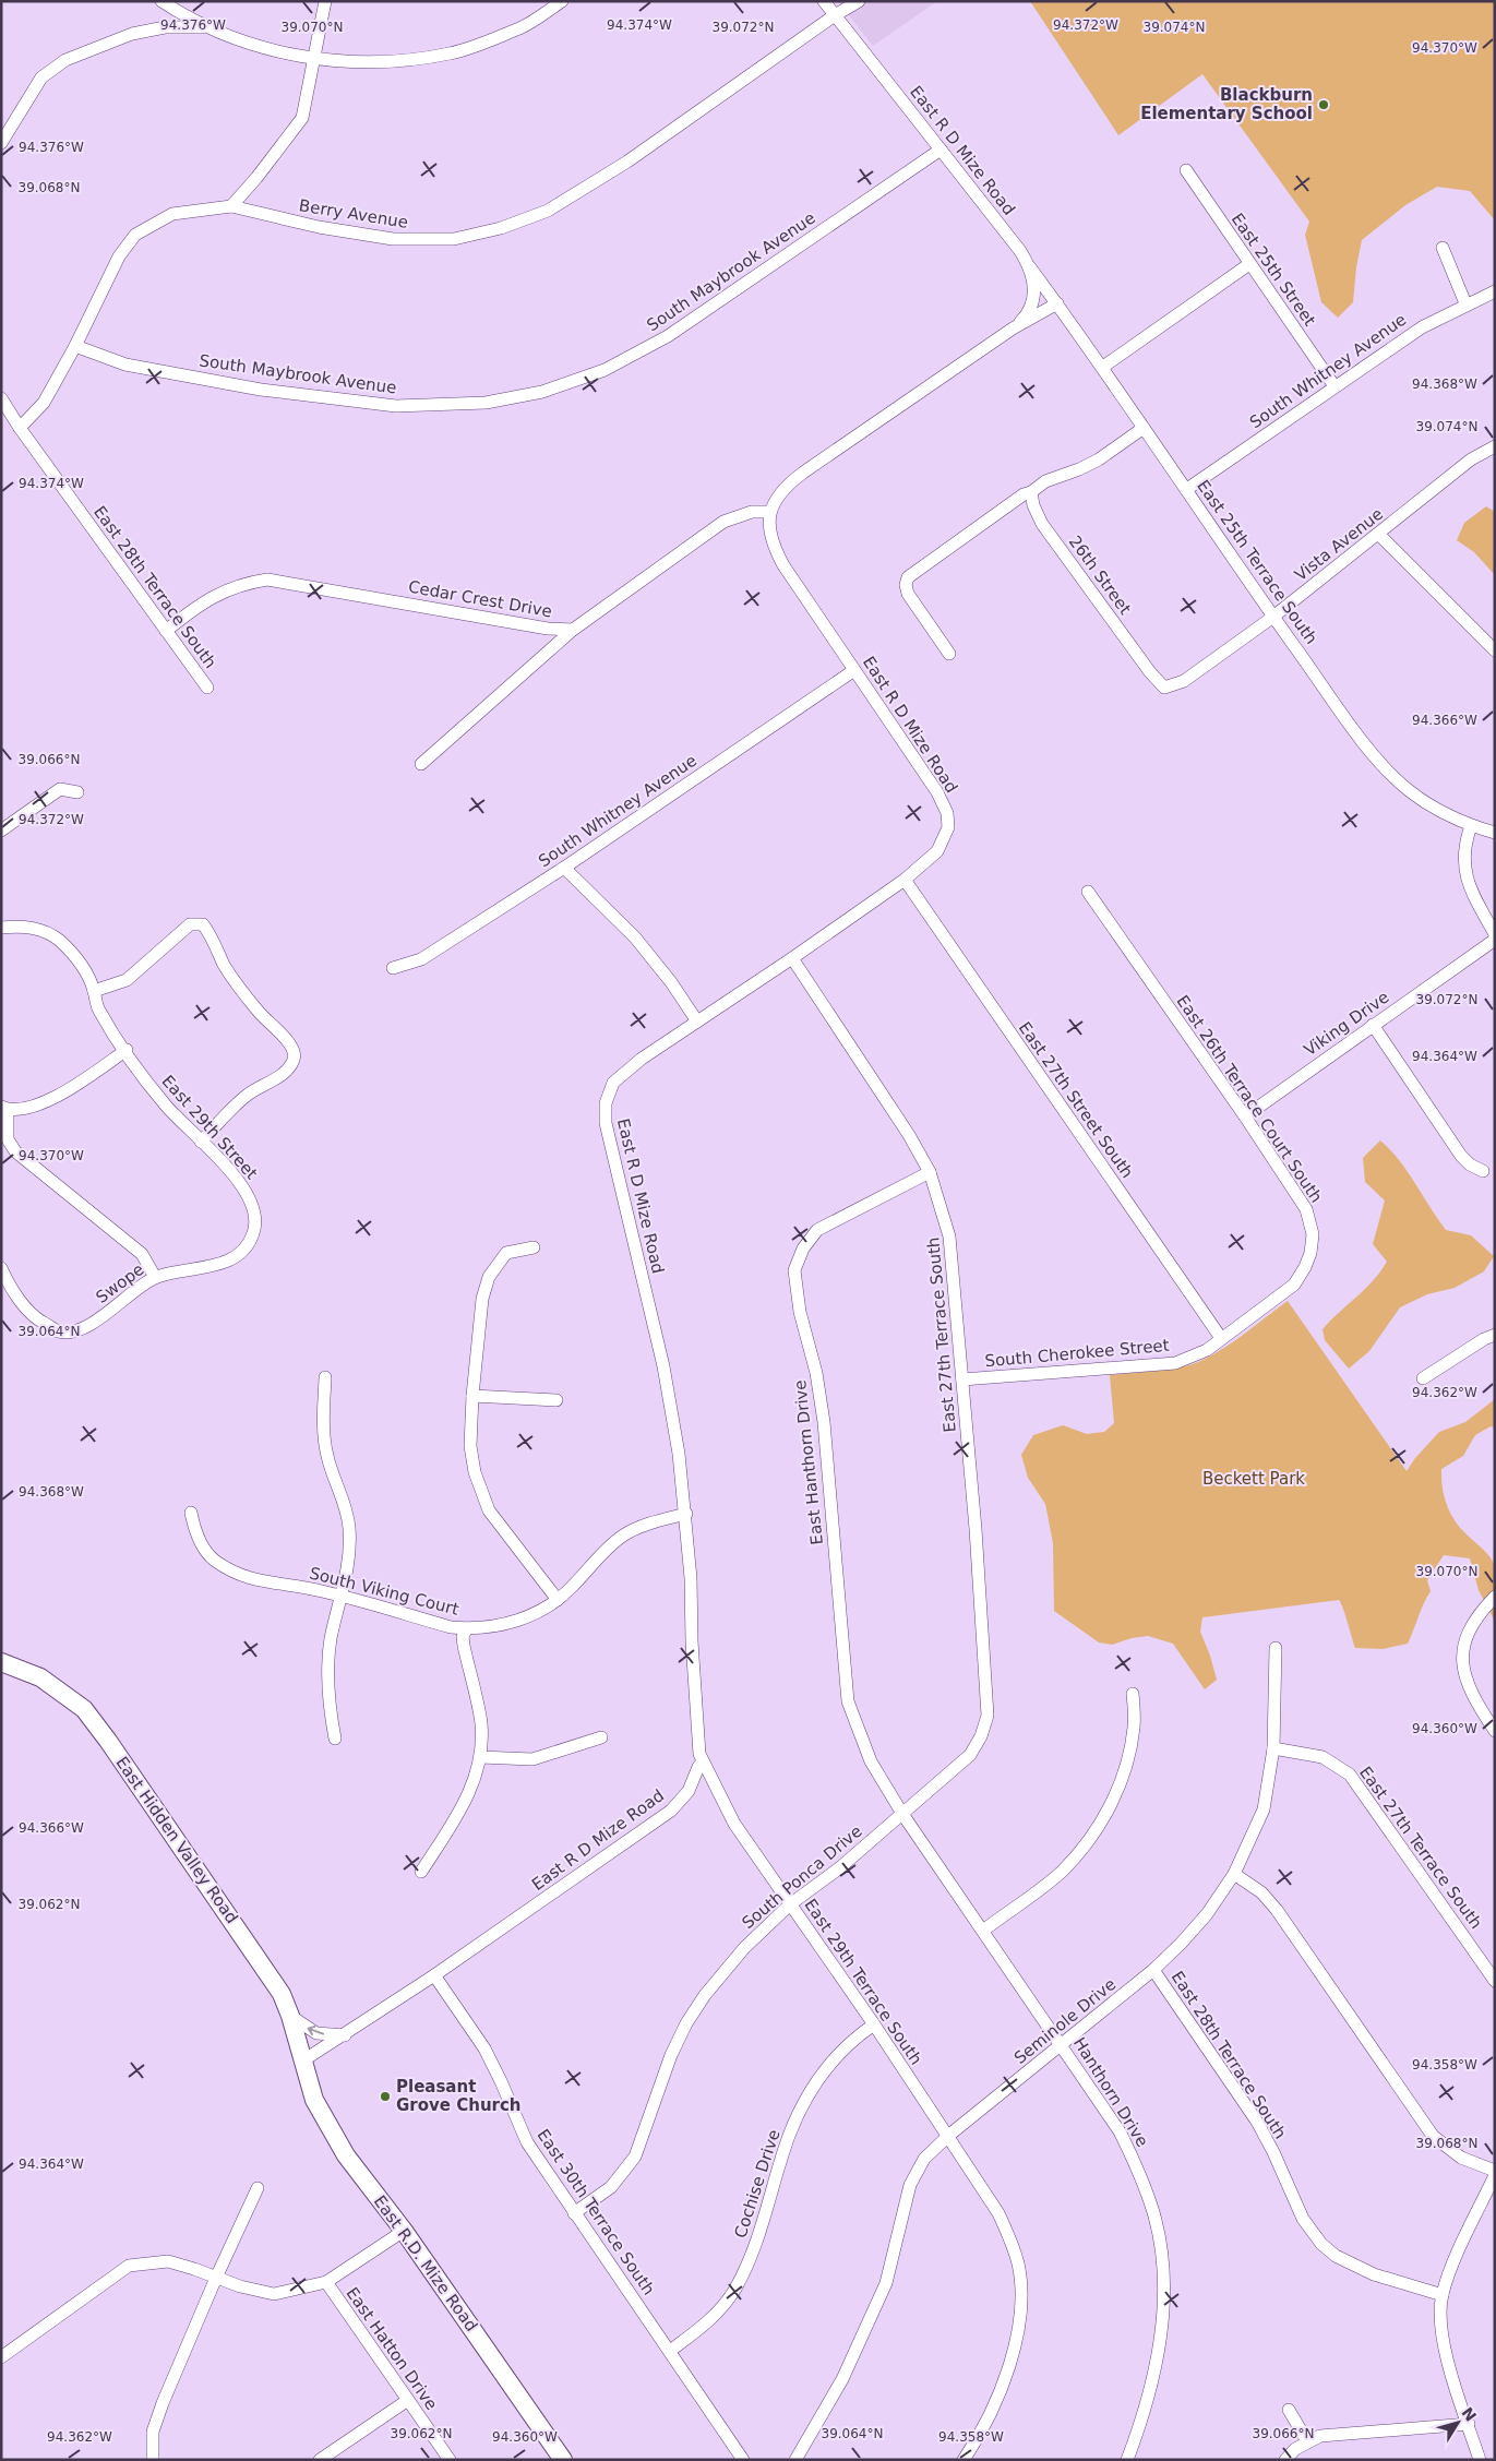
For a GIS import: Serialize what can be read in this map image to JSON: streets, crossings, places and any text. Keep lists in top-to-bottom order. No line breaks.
{"streets":{"main road":["East Hidden Valley Road","East R.D. Mize Road"],"street":["East R D Mize Road","Berry Avenue","East 25th Street","South Maybrook Avenue","South Whitney Avenue","Vista Avenue","East 25th Terrace South","26th Street","East 28th Terrace South","Cedar Crest Drive","Viking Drive","East 26th Terrace Court South","East 27th Street South","East 29th Street","Swope","East 27th Terrace South","South Cherokee Street","East Hanthorn Drive","South Viking Court","South Ponca Drive","East 29th Terrace South","Seminole Drive","Hanthorn Drive","Cochise Drive","East 30th Terrace South","East Hatton Drive"]},"crossings":[["East R D Mize Road","Berry Avenue"],["East R D Mize Road","South Maybrook Avenue"],["East R D Mize Road","South Whitney Avenue"],["East R D Mize Road","East 25th Terrace South"],["East R D Mize Road","Cedar Crest Drive"],["East R D Mize Road","East 27th Street South"],["East R D Mize Road","East 27th Terrace South"],["East R D Mize Road","South Viking Court"],["East R D Mize Road","East Hidden Valley Road"],["East R D Mize Road","East 29th Terrace South"],["East R D Mize Road","East 30th Terrace South"],["East R D Mize Road","East R.D. Mize Road"],["Berry Avenue","South Maybrook Avenue"],["Berry Avenue","East 28th Terrace South"],["East 25th Street","South Whitney Avenue"],["South Whitney Avenue","East 25th Terrace South"],["Vista Avenue","East 25th Terrace South"],["Vista Avenue","26th Street"],["East 28th Terrace South","Cedar Crest Drive"],["East 28th Terrace South","Seminole Drive"],["Viking Drive","East 26th Terrace Court South"],["East 26th Terrace Court South","East 27th Street South"],["East 26th Terrace Court South","South Cherokee Street"],["East 27th Street South","South Cherokee Street"],["East 29th Street","Swope"],["East 27th Terrace South","South Cherokee Street"],["East 27th Terrace South","East Hanthorn Drive"],["East 27th Terrace South","South Ponca Drive"],["East 27th Terrace South","Seminole Drive"],["East 27th Terrace South","Hanthorn Drive"],["East Hanthorn Drive","South Ponca Drive"],["East Hanthorn Drive","Hanthorn Drive"],["East Hidden Valley Road","East R.D. Mize Road"],["South Ponca Drive","East 29th Terrace South"],["South Ponca Drive","Hanthorn Drive"],["South Ponca Drive","East 30th Terrace South"],["East 29th Terrace South","Seminole Drive"],["East 29th Terrace South","Cochise Drive"],["Seminole Drive","Hanthorn Drive"],["Cochise Drive","East 30th Terrace South"]],"parks":["Beckett Park"],"places":["Blackburn Elementary School","Pleasant Grove Church"],"north":"top right","coordinates":["94.376°W","94.374°W","94.372°W","39.070°N","39.072°N","39.074°N","94.370°W","39.068°N","94.368°W","94.366°W","39.066°N","94.364°W","39.064°N","94.362°W","94.360°W","39.062°N","94.358°W"]}
